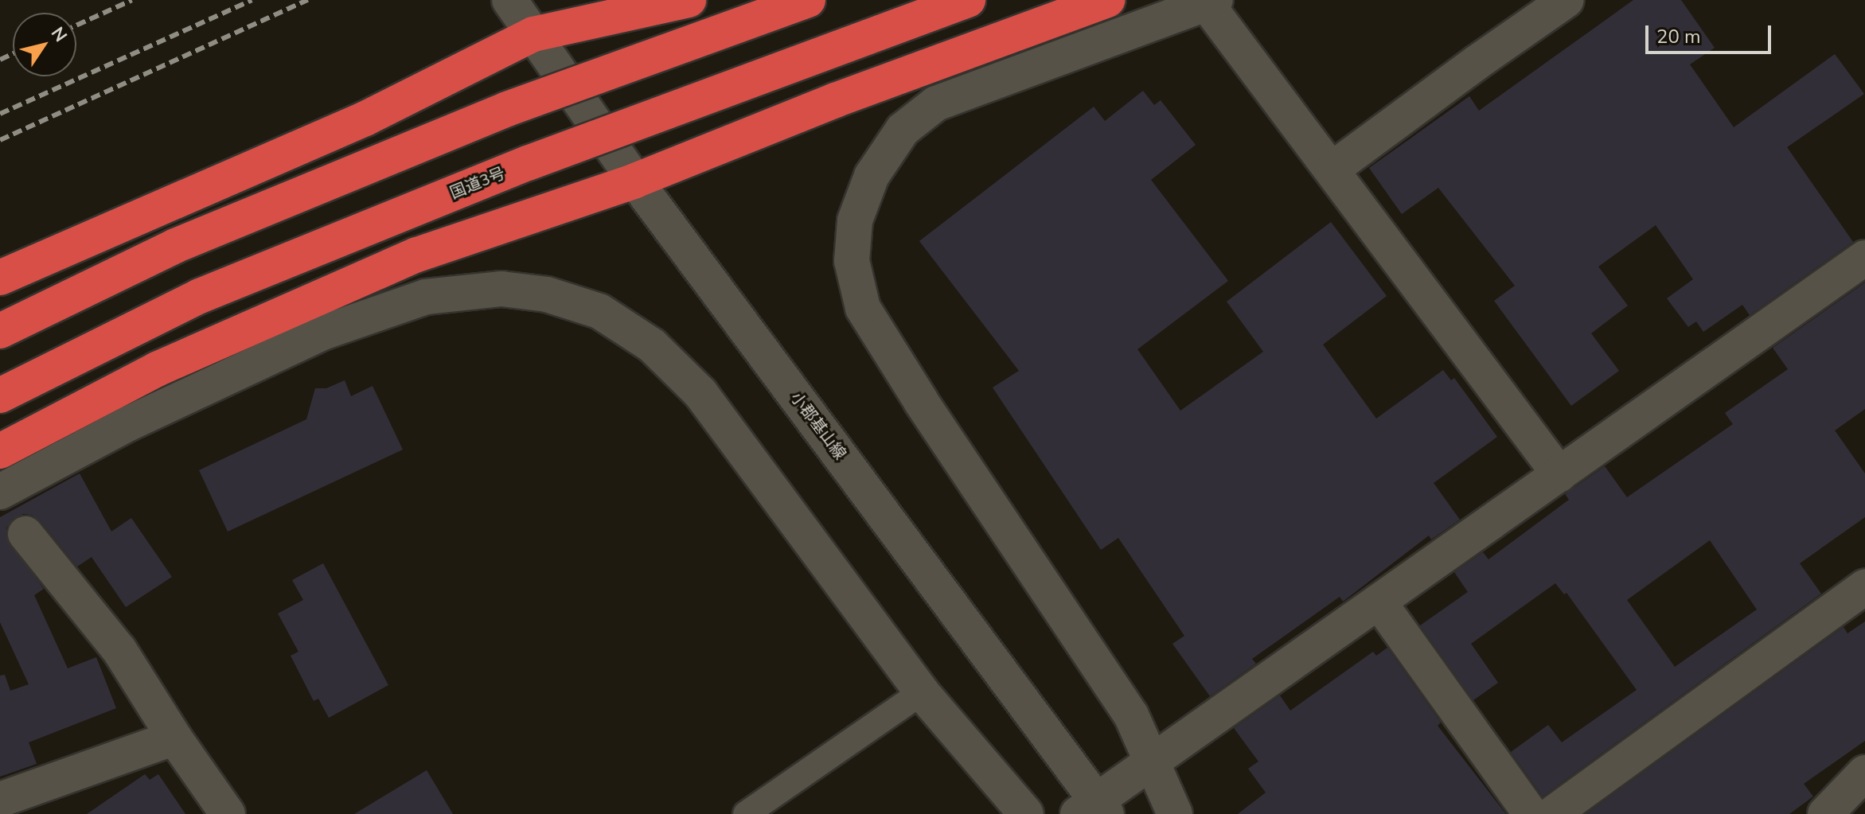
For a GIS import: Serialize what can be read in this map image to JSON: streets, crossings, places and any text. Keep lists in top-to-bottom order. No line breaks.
{"streets":{"highway":["国道3号"],"street":["小郡基山線"]},"scale_bar":"20 m","north":"top right"}
